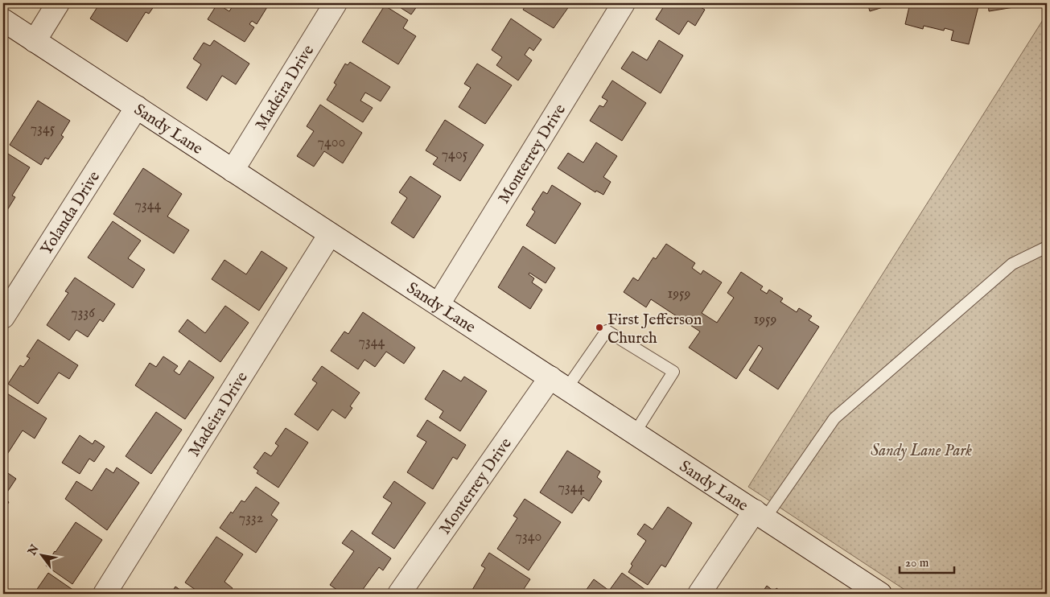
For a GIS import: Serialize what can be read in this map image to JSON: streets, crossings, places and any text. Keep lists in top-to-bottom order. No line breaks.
{"streets":{"street":["Madeira Drive","Sandy Lane","Monterrey Drive","Yolanda Drive"]},"crossings":[["Madeira Drive","Sandy Lane"],["Sandy Lane","Monterrey Drive"],["Sandy Lane","Yolanda Drive"]],"parks":["Sandy Lane Park"],"places":["First Jefferson Church"],"house_numbers":["7345","7400","7405","7344","1959","7336","1959","7344","7344","7332","7340"],"scale_bar":"20 m","north":"top left"}
